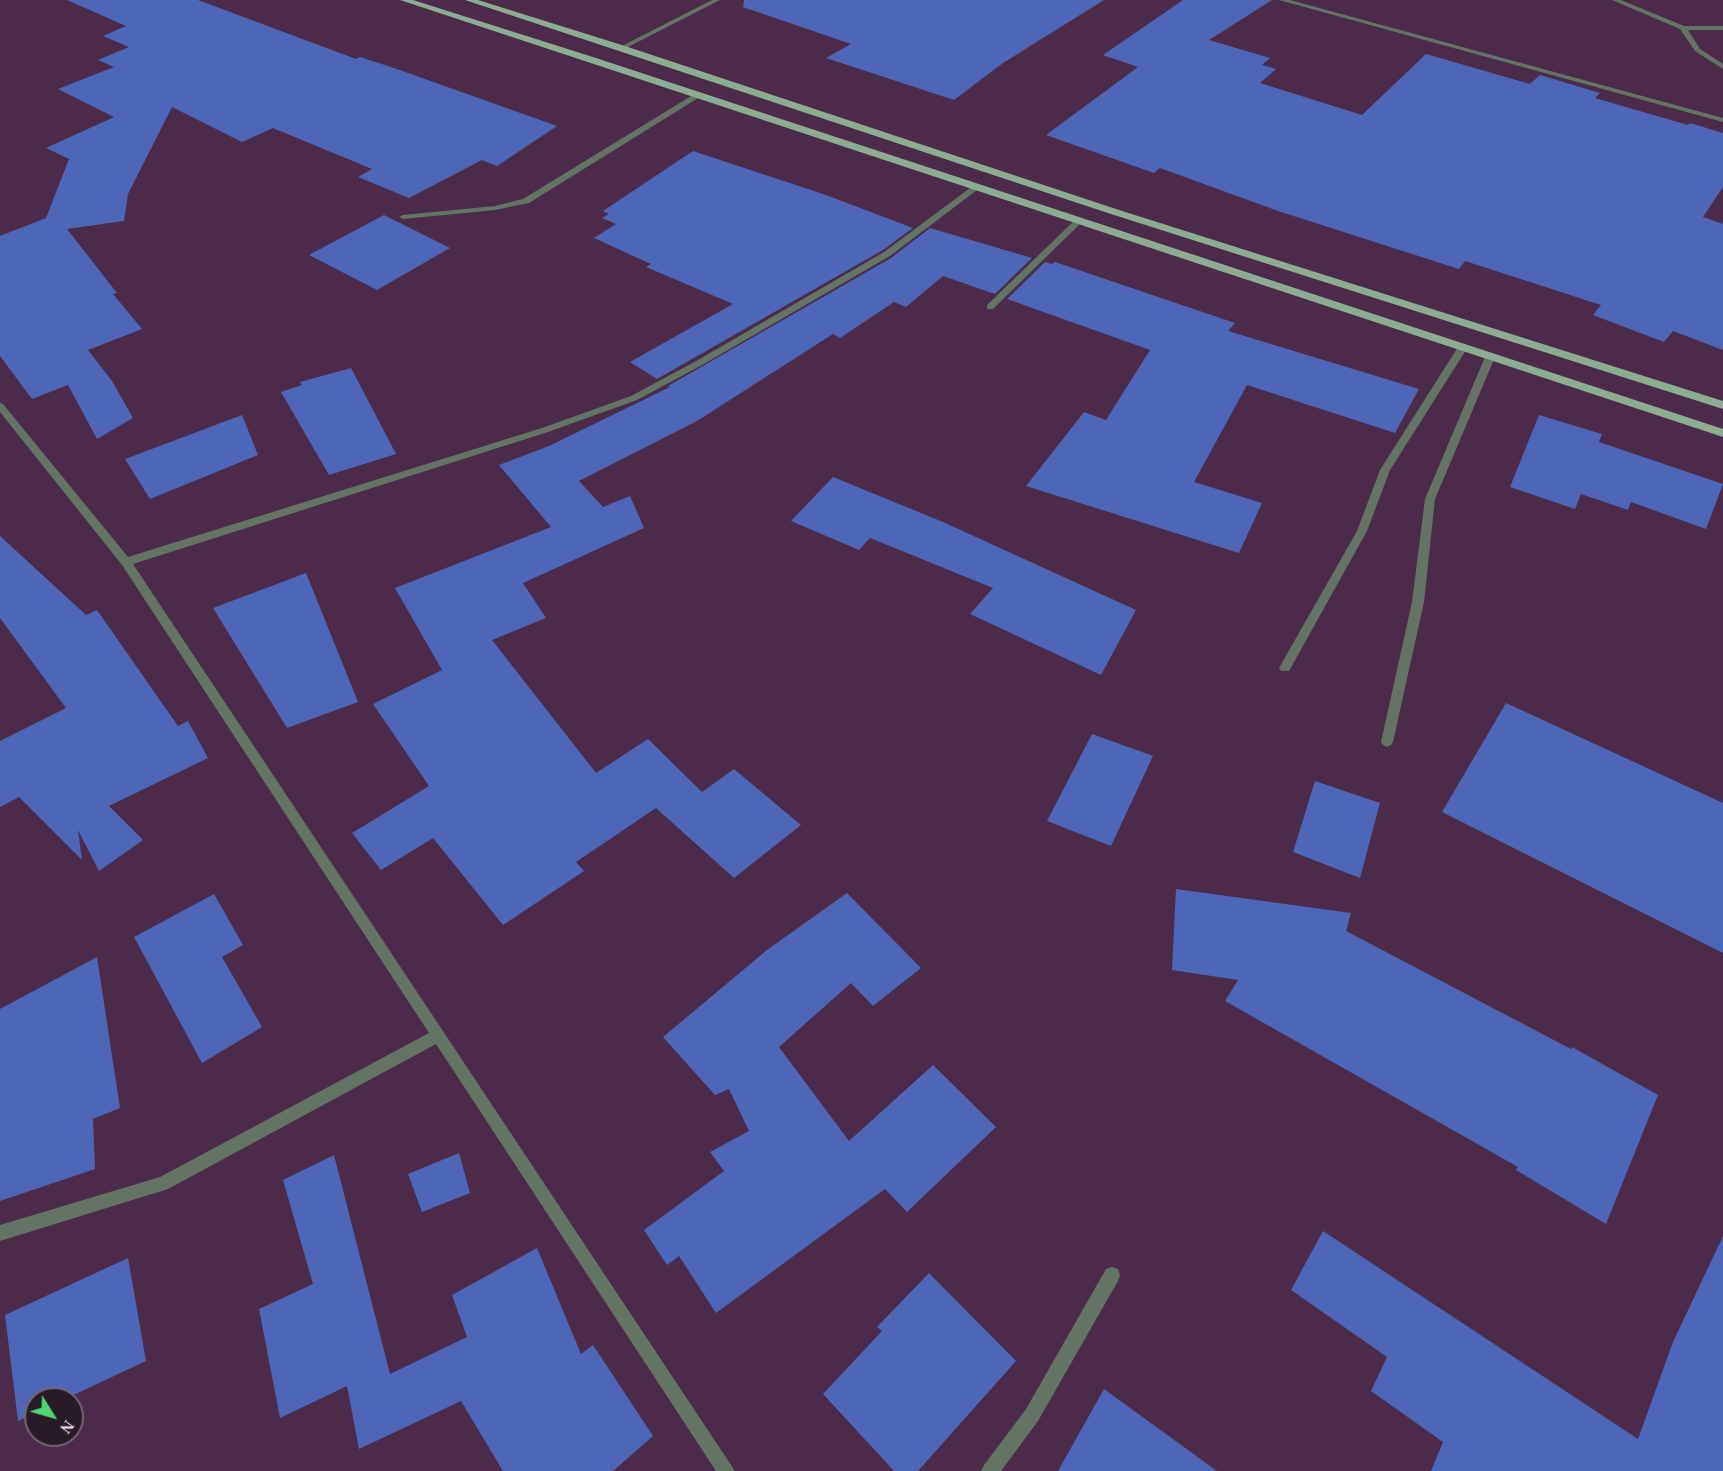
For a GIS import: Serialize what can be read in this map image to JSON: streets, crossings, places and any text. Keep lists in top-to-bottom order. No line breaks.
{"north":"bottom right"}
